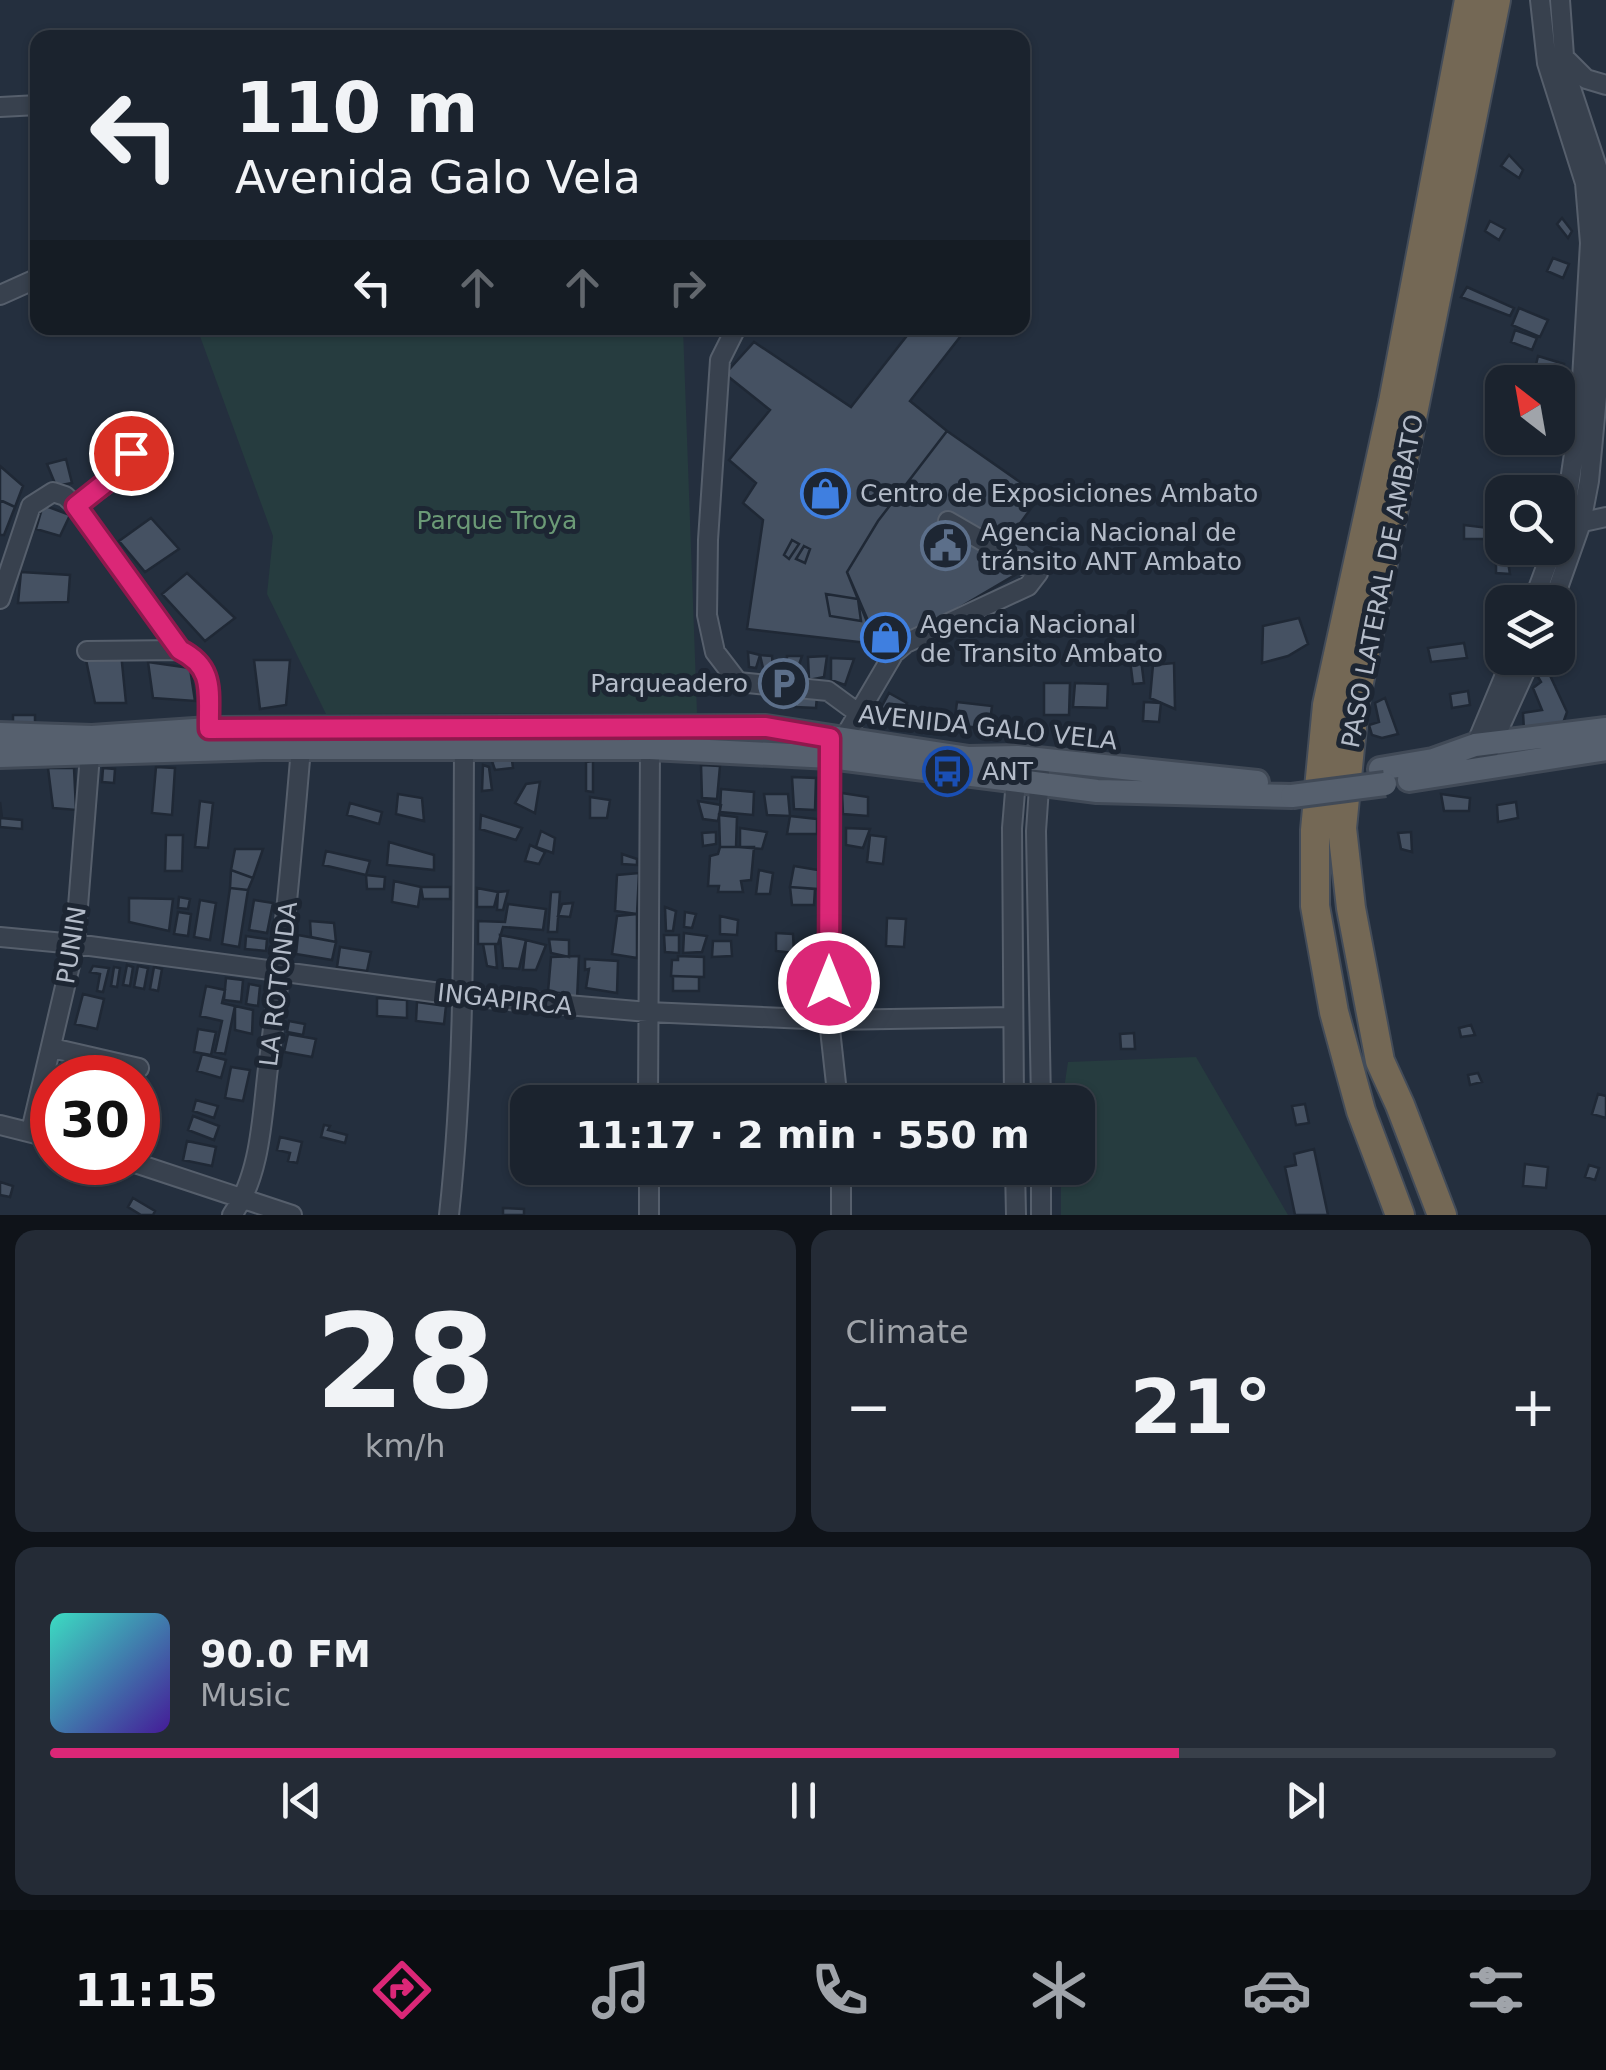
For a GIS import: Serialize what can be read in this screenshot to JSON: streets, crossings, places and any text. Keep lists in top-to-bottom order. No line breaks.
{"streets":{"highway":["PASO LATERAL DE AMBATO"],"main road":["AVENIDA GALO VELA"],"street":["PUNIN","LA ROTONDA","INGAPIRCA"]},"crossings":[["AVENIDA GALO VELA","PUNIN"],["AVENIDA GALO VELA","LA ROTONDA"],["PUNIN","INGAPIRCA"],["LA ROTONDA","INGAPIRCA"]],"parks":["Parque Troya"],"places":{"shop":["Centro de Exposiciones Ambato","Agencia Nacional de Transito Ambato"],"public building":["Agencia Nacional de tránsito ANT Ambato"],"parking":["Parqueadero"],"bus stop":["ANT"]},"north":"top left","page":{"turn":["110 m","Avenida Galo Vela"],"limit":"30","trip":"11:17 · 2 min · 550 m","tile":[["28","km/h"],"Climate"],"heat":["−","21°","+"],"song":["90.0 FM","Music"],"tabs":"11:15"}}
